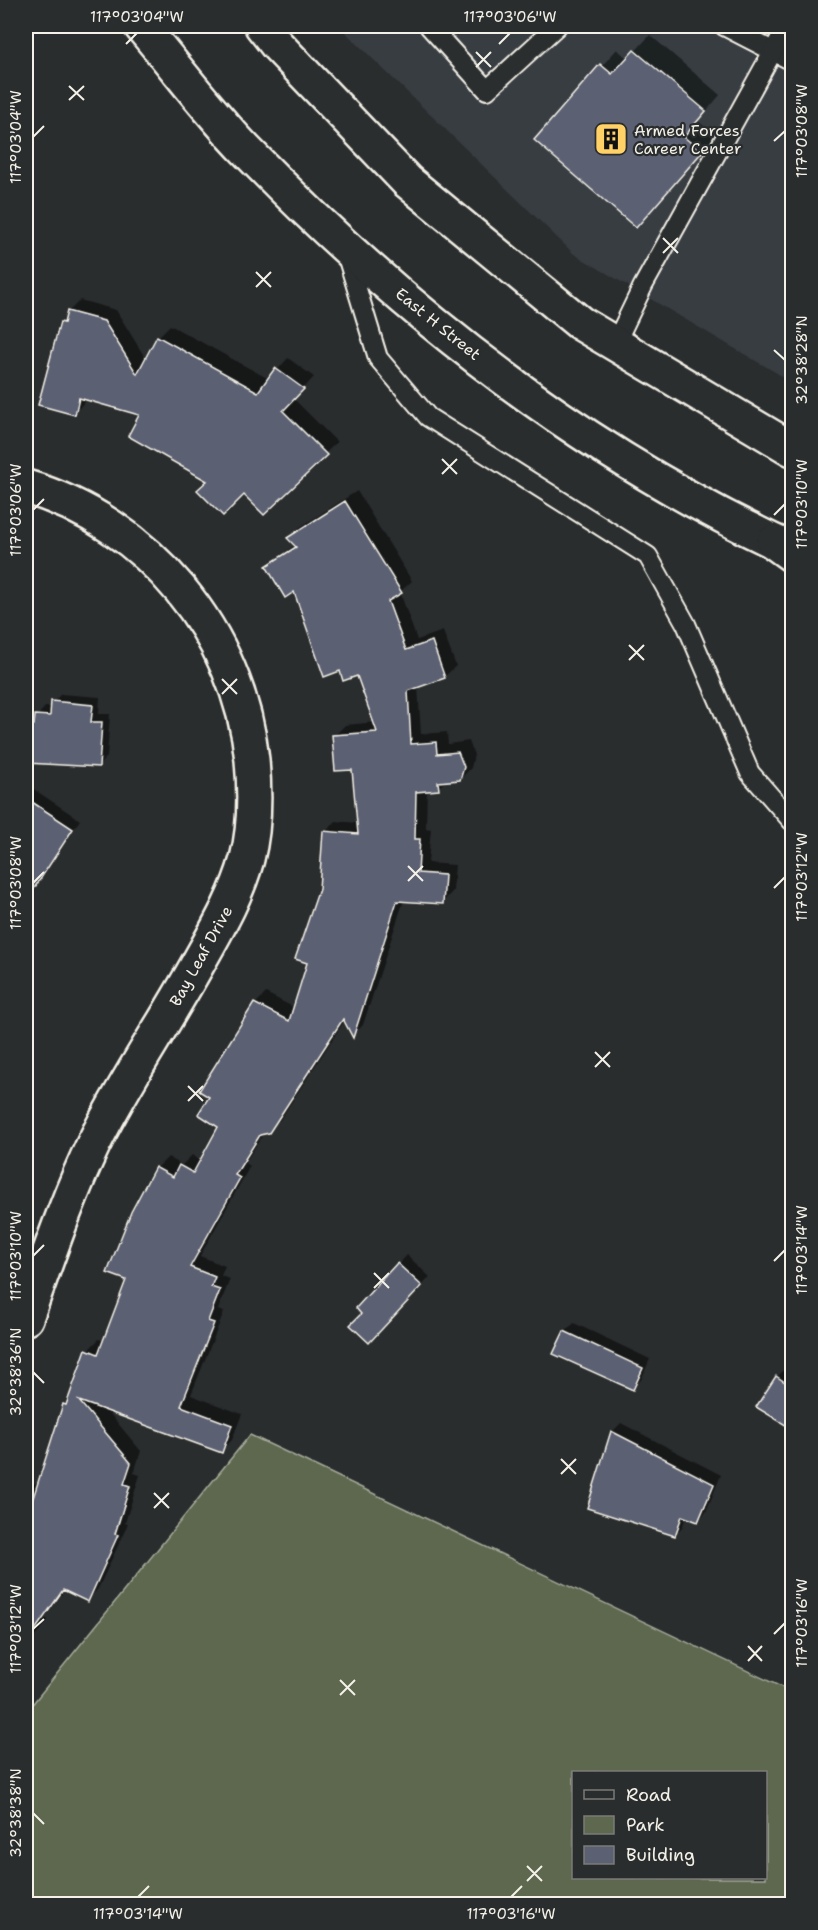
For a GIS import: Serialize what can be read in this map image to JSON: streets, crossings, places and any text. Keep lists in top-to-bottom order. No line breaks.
{"streets":{"main road":["East H Street","Bay Leaf Drive"]},"places":{"building":["Armed Forces Career Center"]},"legend":["Road","Park","Building"],"coordinates":["117°03'04\"W","117°03'06\"W","117°03'08\"W","32°38'28\"N","117°03'10\"W","117°03'12\"W","117°03'14\"W","32°38'36\"N","117°03'16\"W","32°38'38\"N"]}
